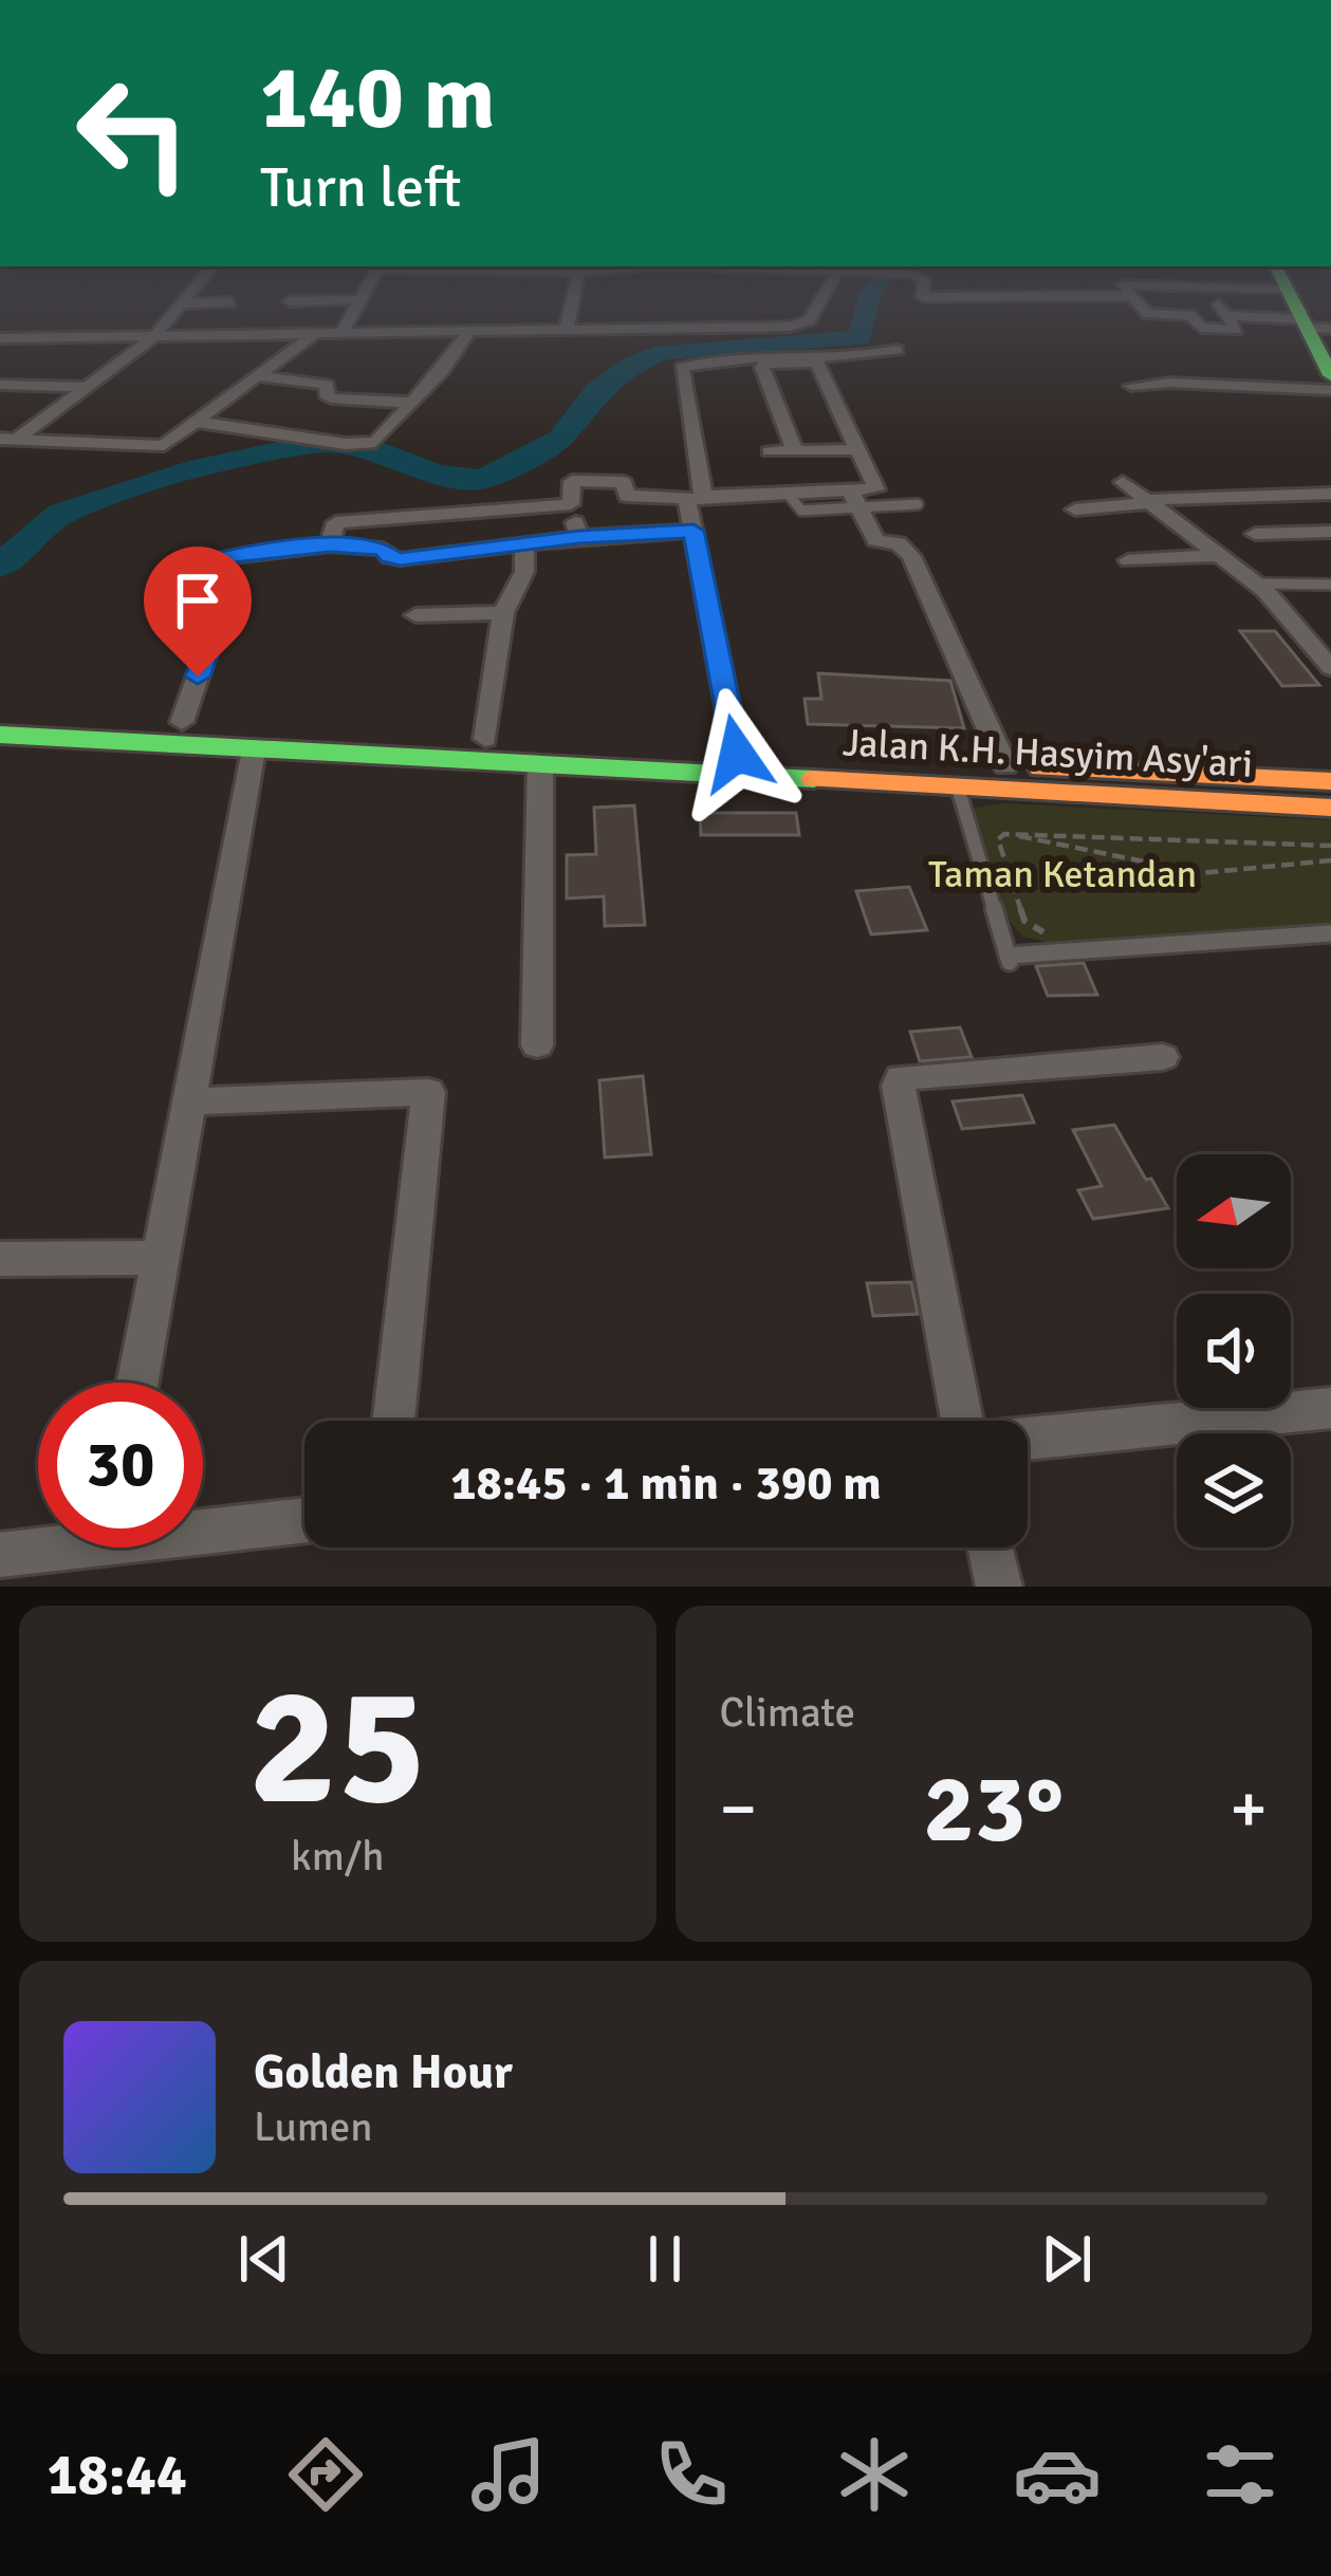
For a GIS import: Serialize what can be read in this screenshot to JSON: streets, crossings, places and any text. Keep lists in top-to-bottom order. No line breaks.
{"streets":{"main road":["Jalan K.H. Hasyim Asy'ari"]},"parks":["Taman Ketandan"],"north":"left","page":{"turn":["140 m","Turn left"],"limit":"30","trip":"18:45 · 1 min · 390 m","tile":[["25","km/h"],"Climate"],"heat":["−","23°","+"],"song":["Golden Hour","Lumen"],"tabs":"18:44"}}
